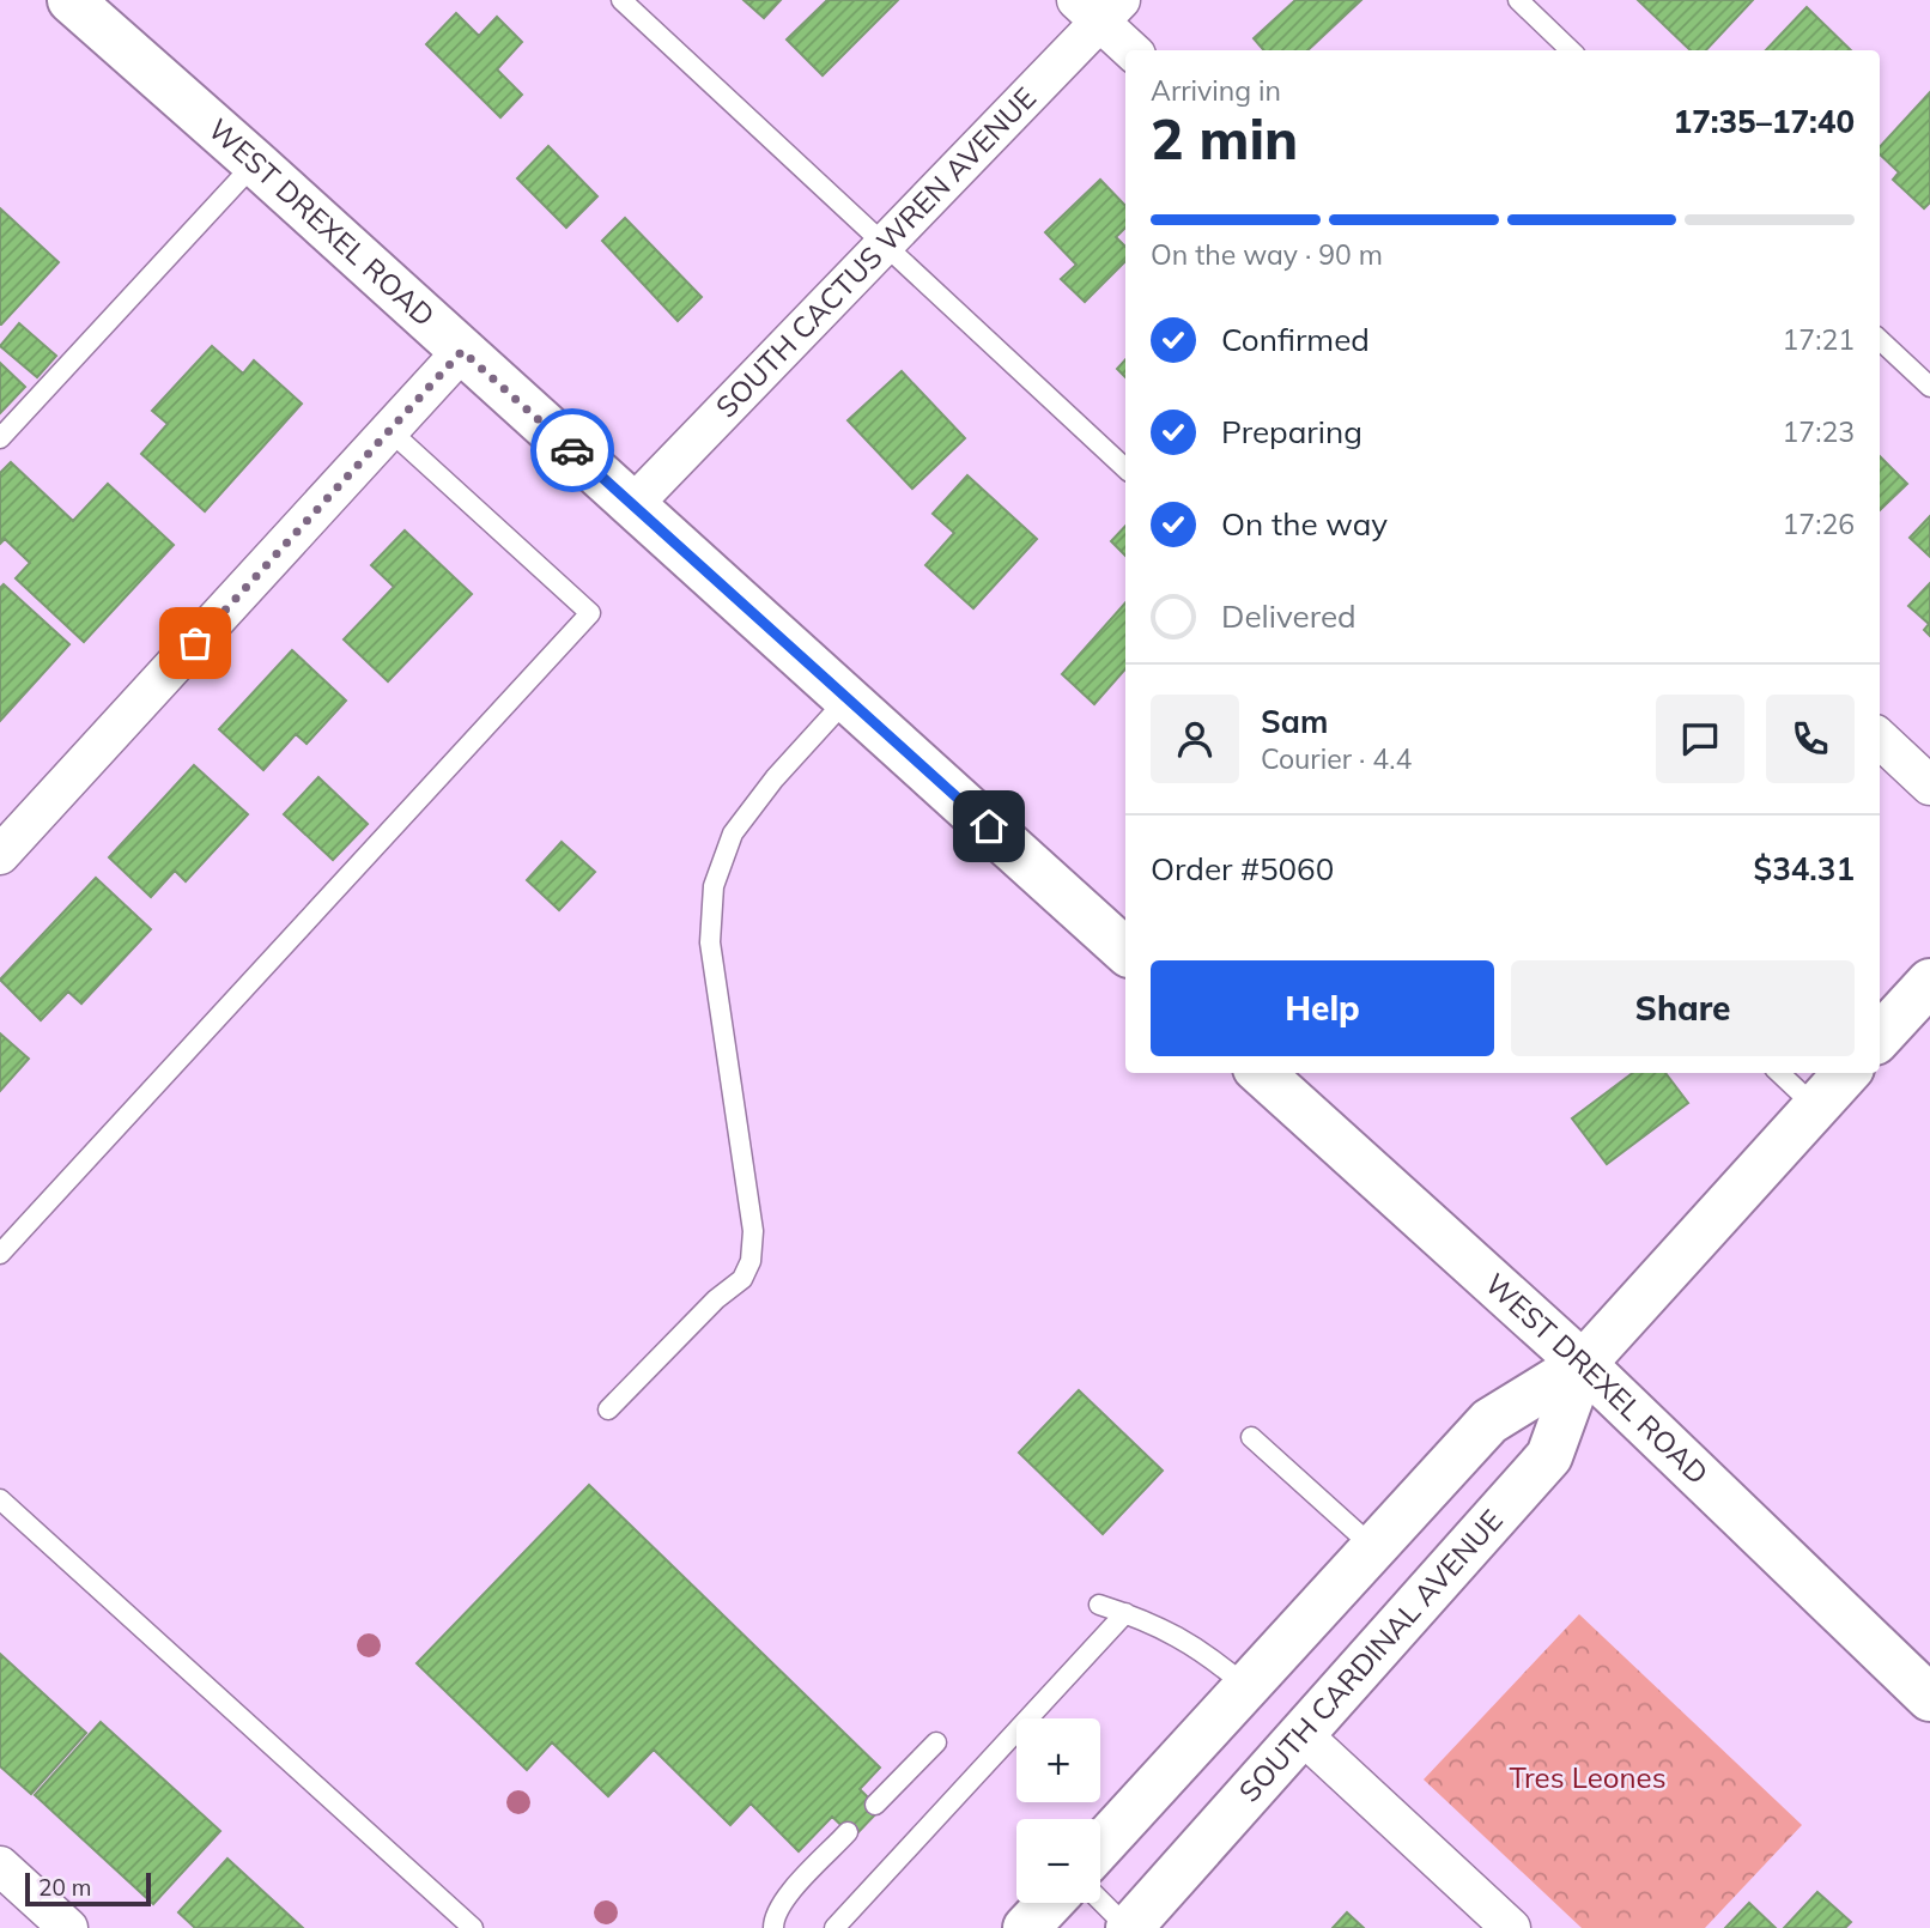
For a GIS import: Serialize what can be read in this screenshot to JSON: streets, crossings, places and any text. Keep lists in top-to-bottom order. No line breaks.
{"streets":{"street":["WEST DREXEL ROAD","SOUTH CACTUS WREN AVENUE","SOUTH CARDINAL AVENUE"]},"crossings":[["WEST DREXEL ROAD","SOUTH CACTUS WREN AVENUE"],["WEST DREXEL ROAD","SOUTH CARDINAL AVENUE"]],"parks":["Tres Leones"],"scale_bar":"20 m","page":{"heading":["2 min","Arriving in","17:35–17:40"],"panel":["Sam","Courier · 4.4","Order #5060","$34.31"],"bar":"On the way · 90 m","list":[["Confirmed","17:21"],["Preparing","17:23"],["On the way","17:26"],"Delivered"],"buttons":["Help","Share"],"map_buttons":["+","−"],"scale":"20 m"}}
